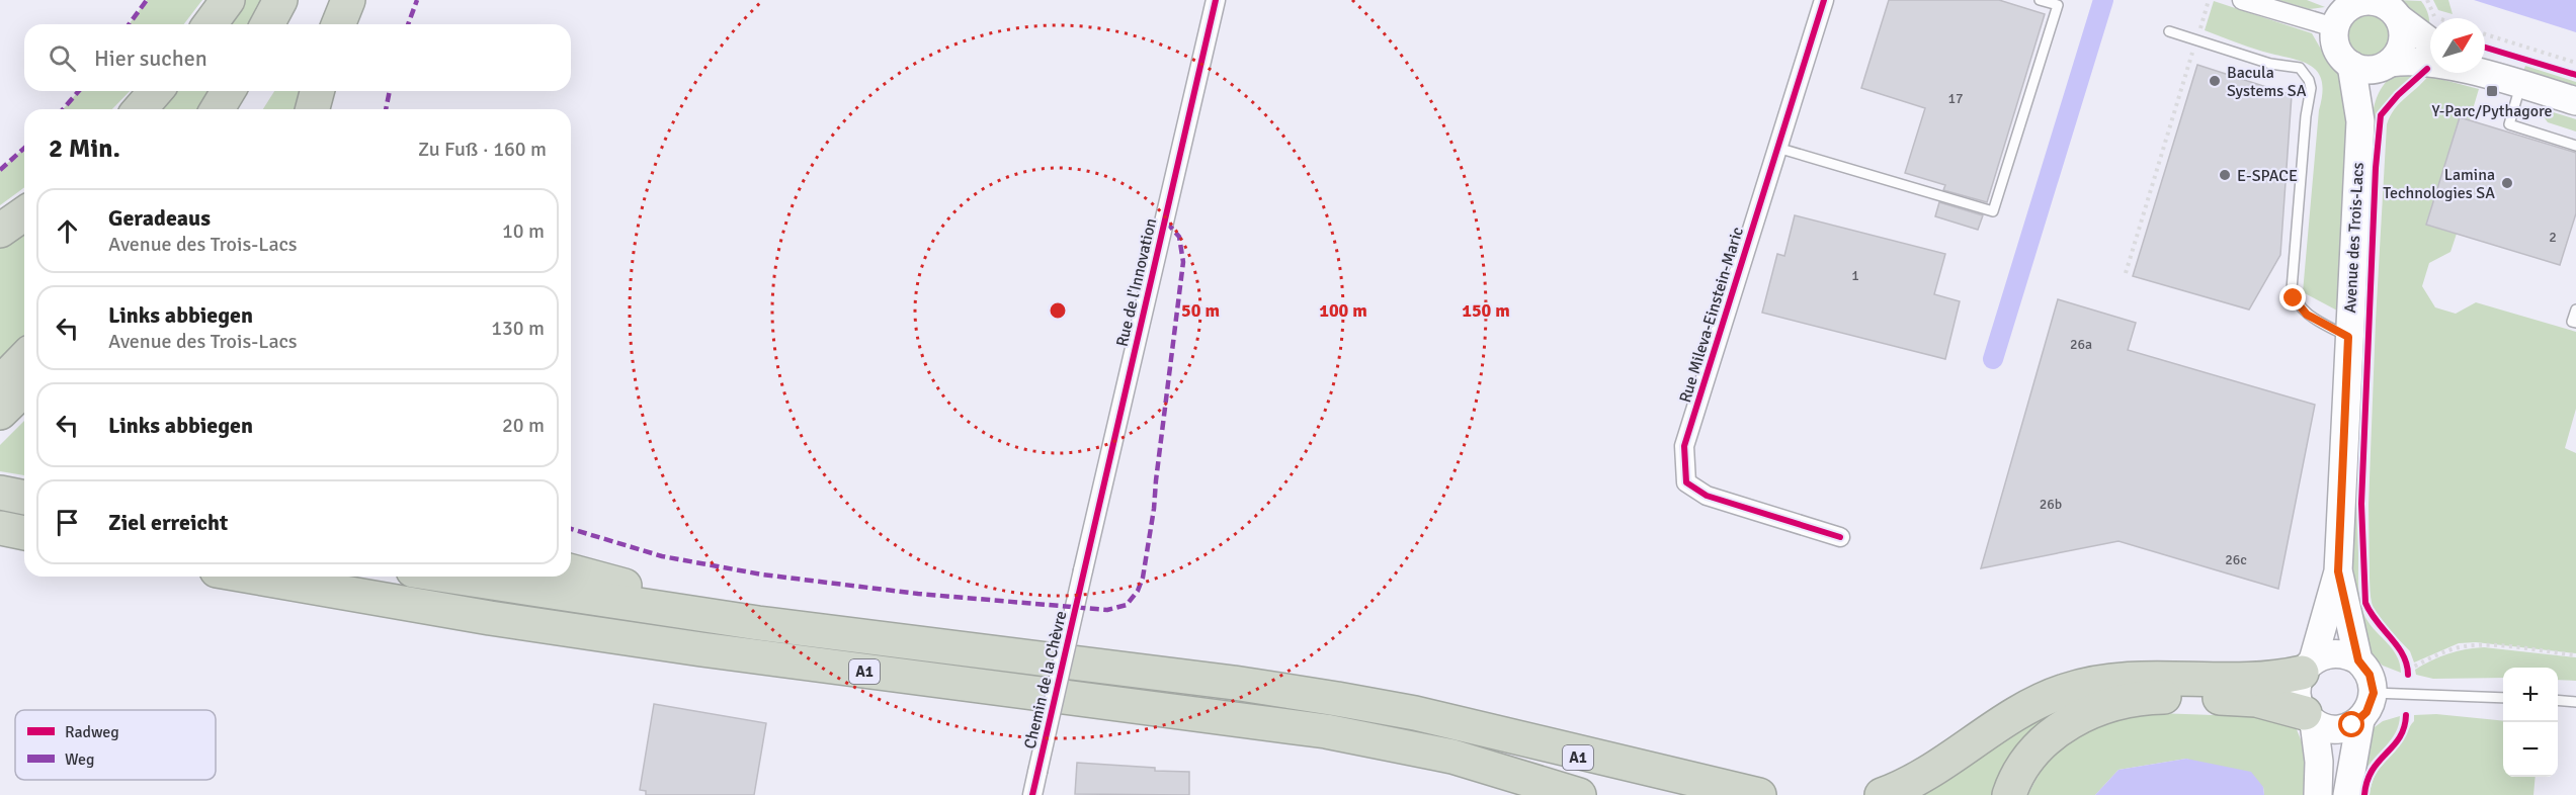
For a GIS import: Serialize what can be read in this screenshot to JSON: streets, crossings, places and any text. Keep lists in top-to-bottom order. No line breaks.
{"streets":{"highway":["A1"],"street":["Avenue des Trois-Lacs","Rue de l'Innovation","Rue Mileva-Einstein-Maric","Chemin de la Chèvre"]},"crossings":[["Rue de l'Innovation","Chemin de la Chèvre"]],"places":{"other":["Bacula Systems SA","E-SPACE","Lamina Technologies SA"],"transit":["Y-Parc/Pythagore"]},"house_numbers":["17","2","1","26a","26b","26c"],"legend":["Radweg","Weg"],"north":"top right","page":{"search":"Hier suchen","heading":["2 Min.","Zu Fuß · 160 m"],"list":[["Geradeaus","Avenue des Trois-Lacs","10 m"],["Links abbiegen","Avenue des Trois-Lacs","130 m"],["Links abbiegen","20 m"],"Ziel erreicht"],"map_buttons":["+","−"]},"rings":["50 m","100 m","150 m"]}
